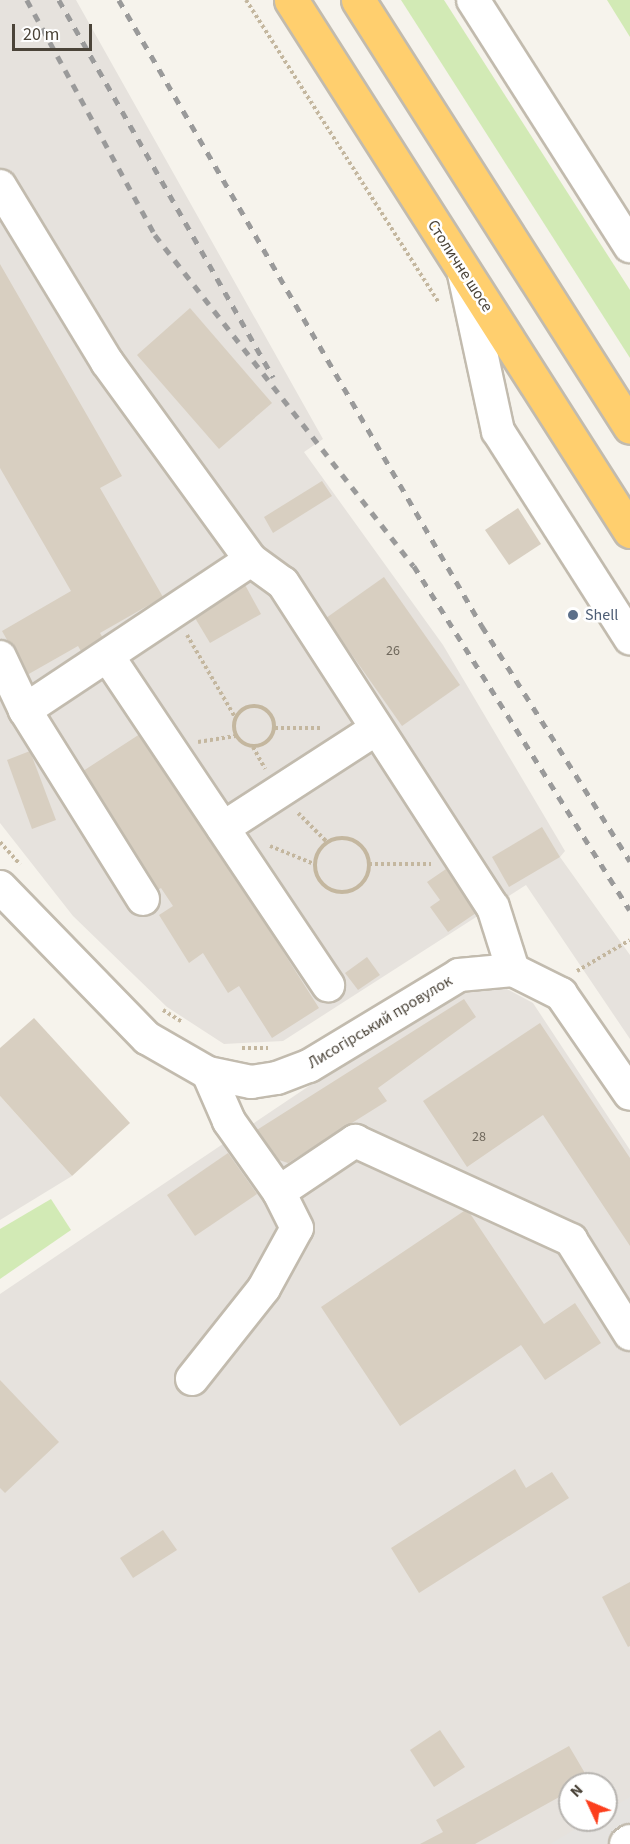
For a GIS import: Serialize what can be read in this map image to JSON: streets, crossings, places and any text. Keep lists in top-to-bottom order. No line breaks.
{"streets":{"highway":["Столичне шосе"],"street":["Лисогірський провулок"]},"places":["Shell"],"house_numbers":["26","28"],"scale_bar":"20 m","north":"top left"}
